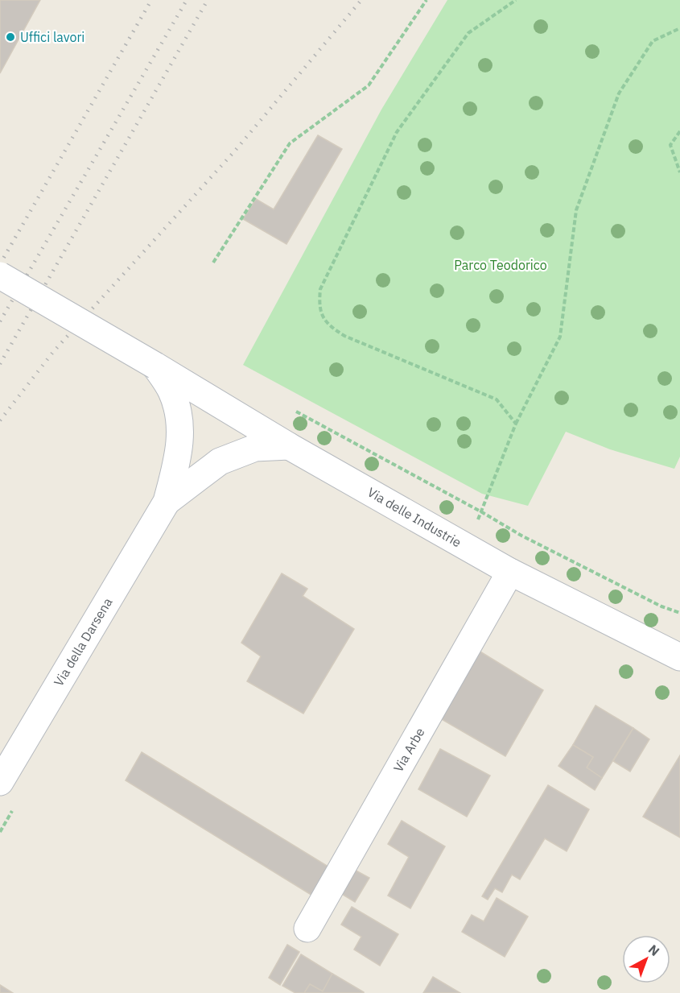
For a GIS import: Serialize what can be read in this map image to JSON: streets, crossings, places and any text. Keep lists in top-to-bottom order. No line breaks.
{"streets":{"street":["Via delle Industrie","Via della Darsena","Via Arbe"]},"crossings":[["Via delle Industrie","Via della Darsena"],["Via delle Industrie","Via Arbe"]],"parks":["Parco Teodorico"],"places":["Uffici lavori"],"north":"top right"}
